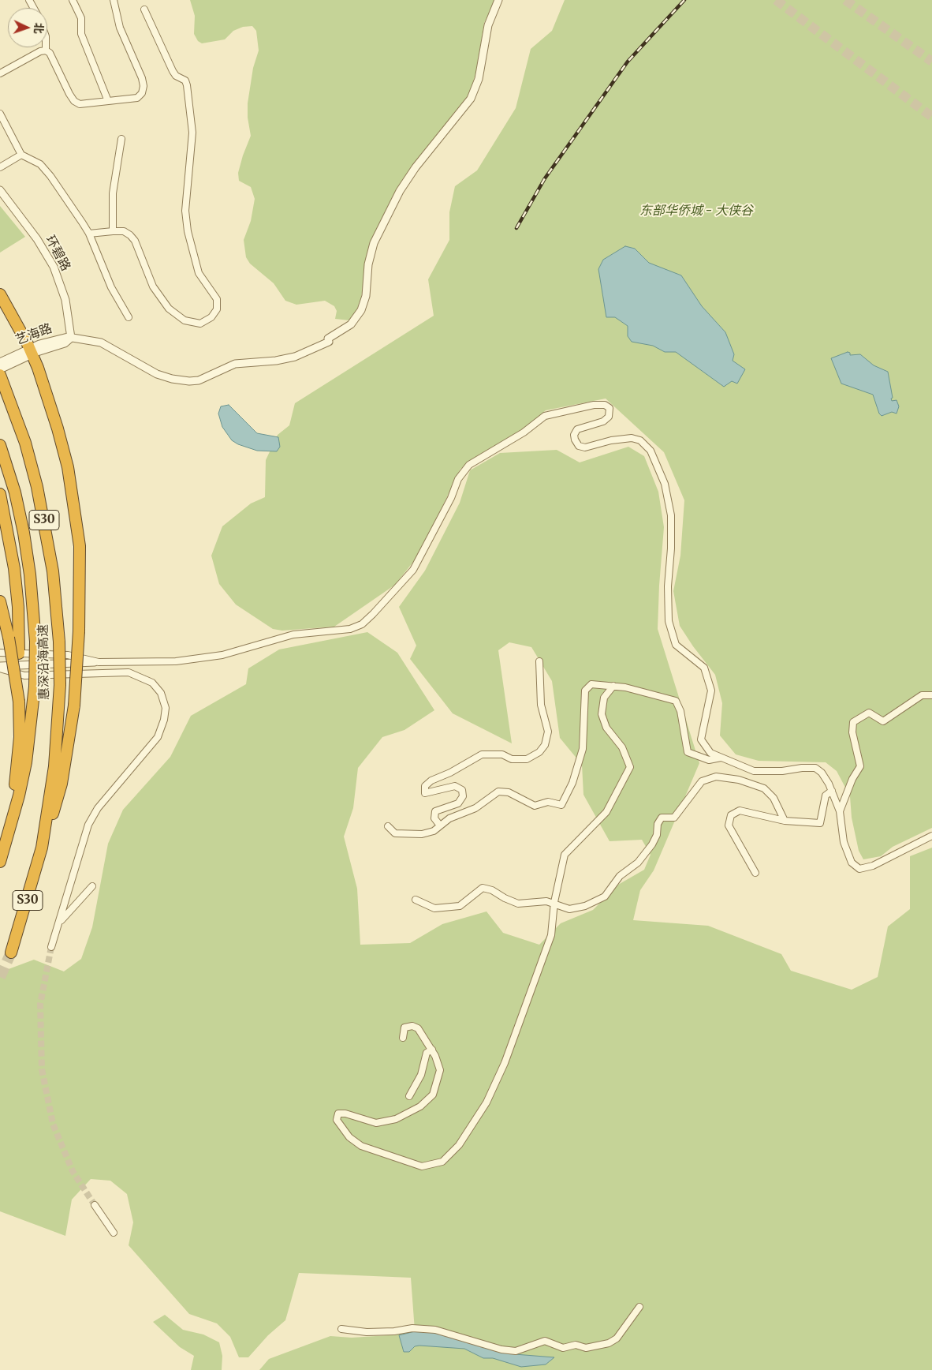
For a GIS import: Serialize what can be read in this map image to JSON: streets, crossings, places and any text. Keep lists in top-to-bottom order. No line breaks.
{"streets":{"highway":["S30","惠深沿海高速"],"street":["环碧路","艺海路"]},"crossings":[["环碧路","艺海路"]],"parks":["东部华侨城 - 大侠谷"],"north":"right"}
